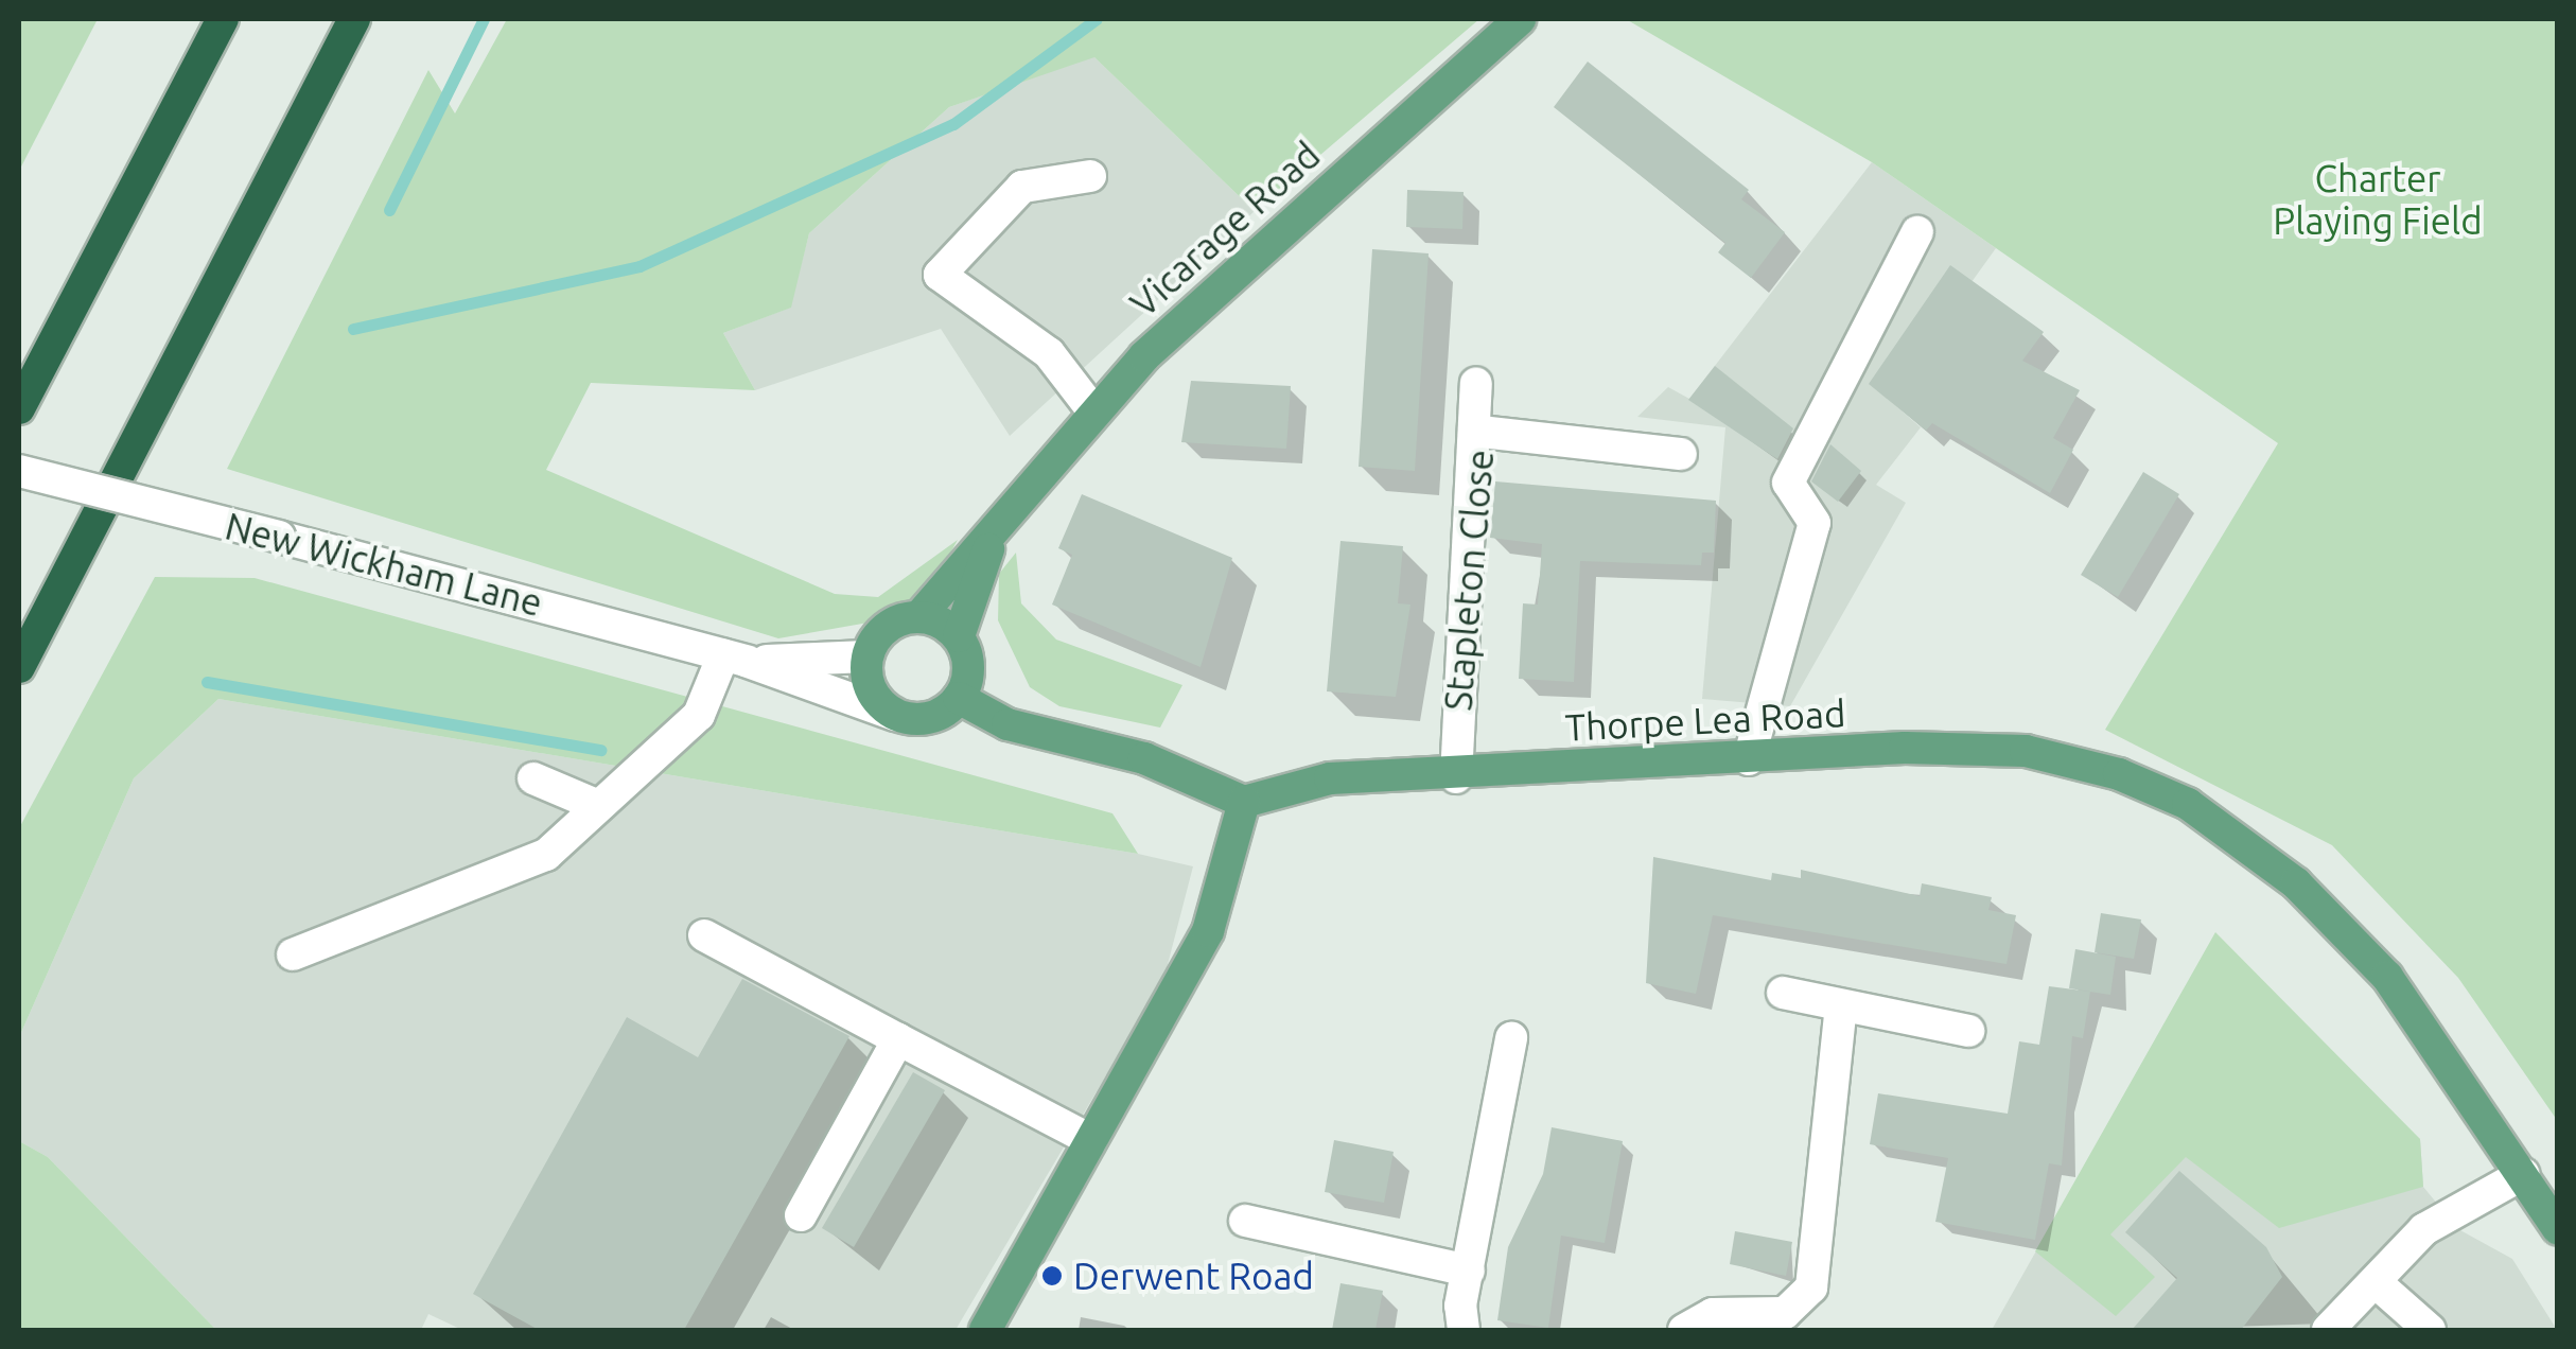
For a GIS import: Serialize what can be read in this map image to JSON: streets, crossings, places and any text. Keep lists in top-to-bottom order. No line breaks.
{"streets":{"main road":["Vicarage Road","Thorpe Lea Road"],"street":["New Wickham Lane","Stapleton Close"]},"crossings":[["Vicarage Road","New Wickham Lane"],["Stapleton Close","Thorpe Lea Road"]],"parks":["Charter Playing Field"],"places":["Derwent Road"]}
